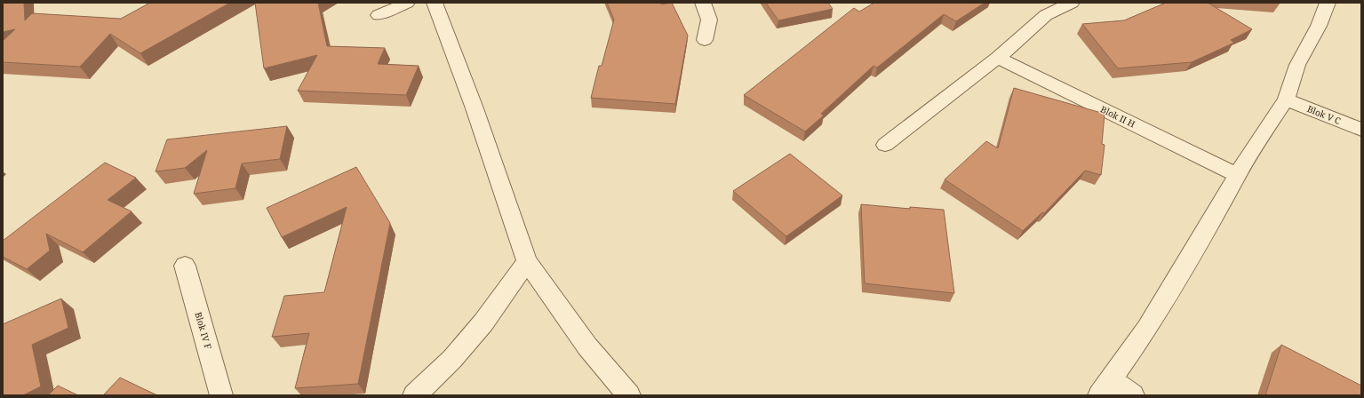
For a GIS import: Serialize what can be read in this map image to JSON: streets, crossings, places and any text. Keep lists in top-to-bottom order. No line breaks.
{"streets":{"street":["Blok V C","Blok II H","Blok IV F"]}}
